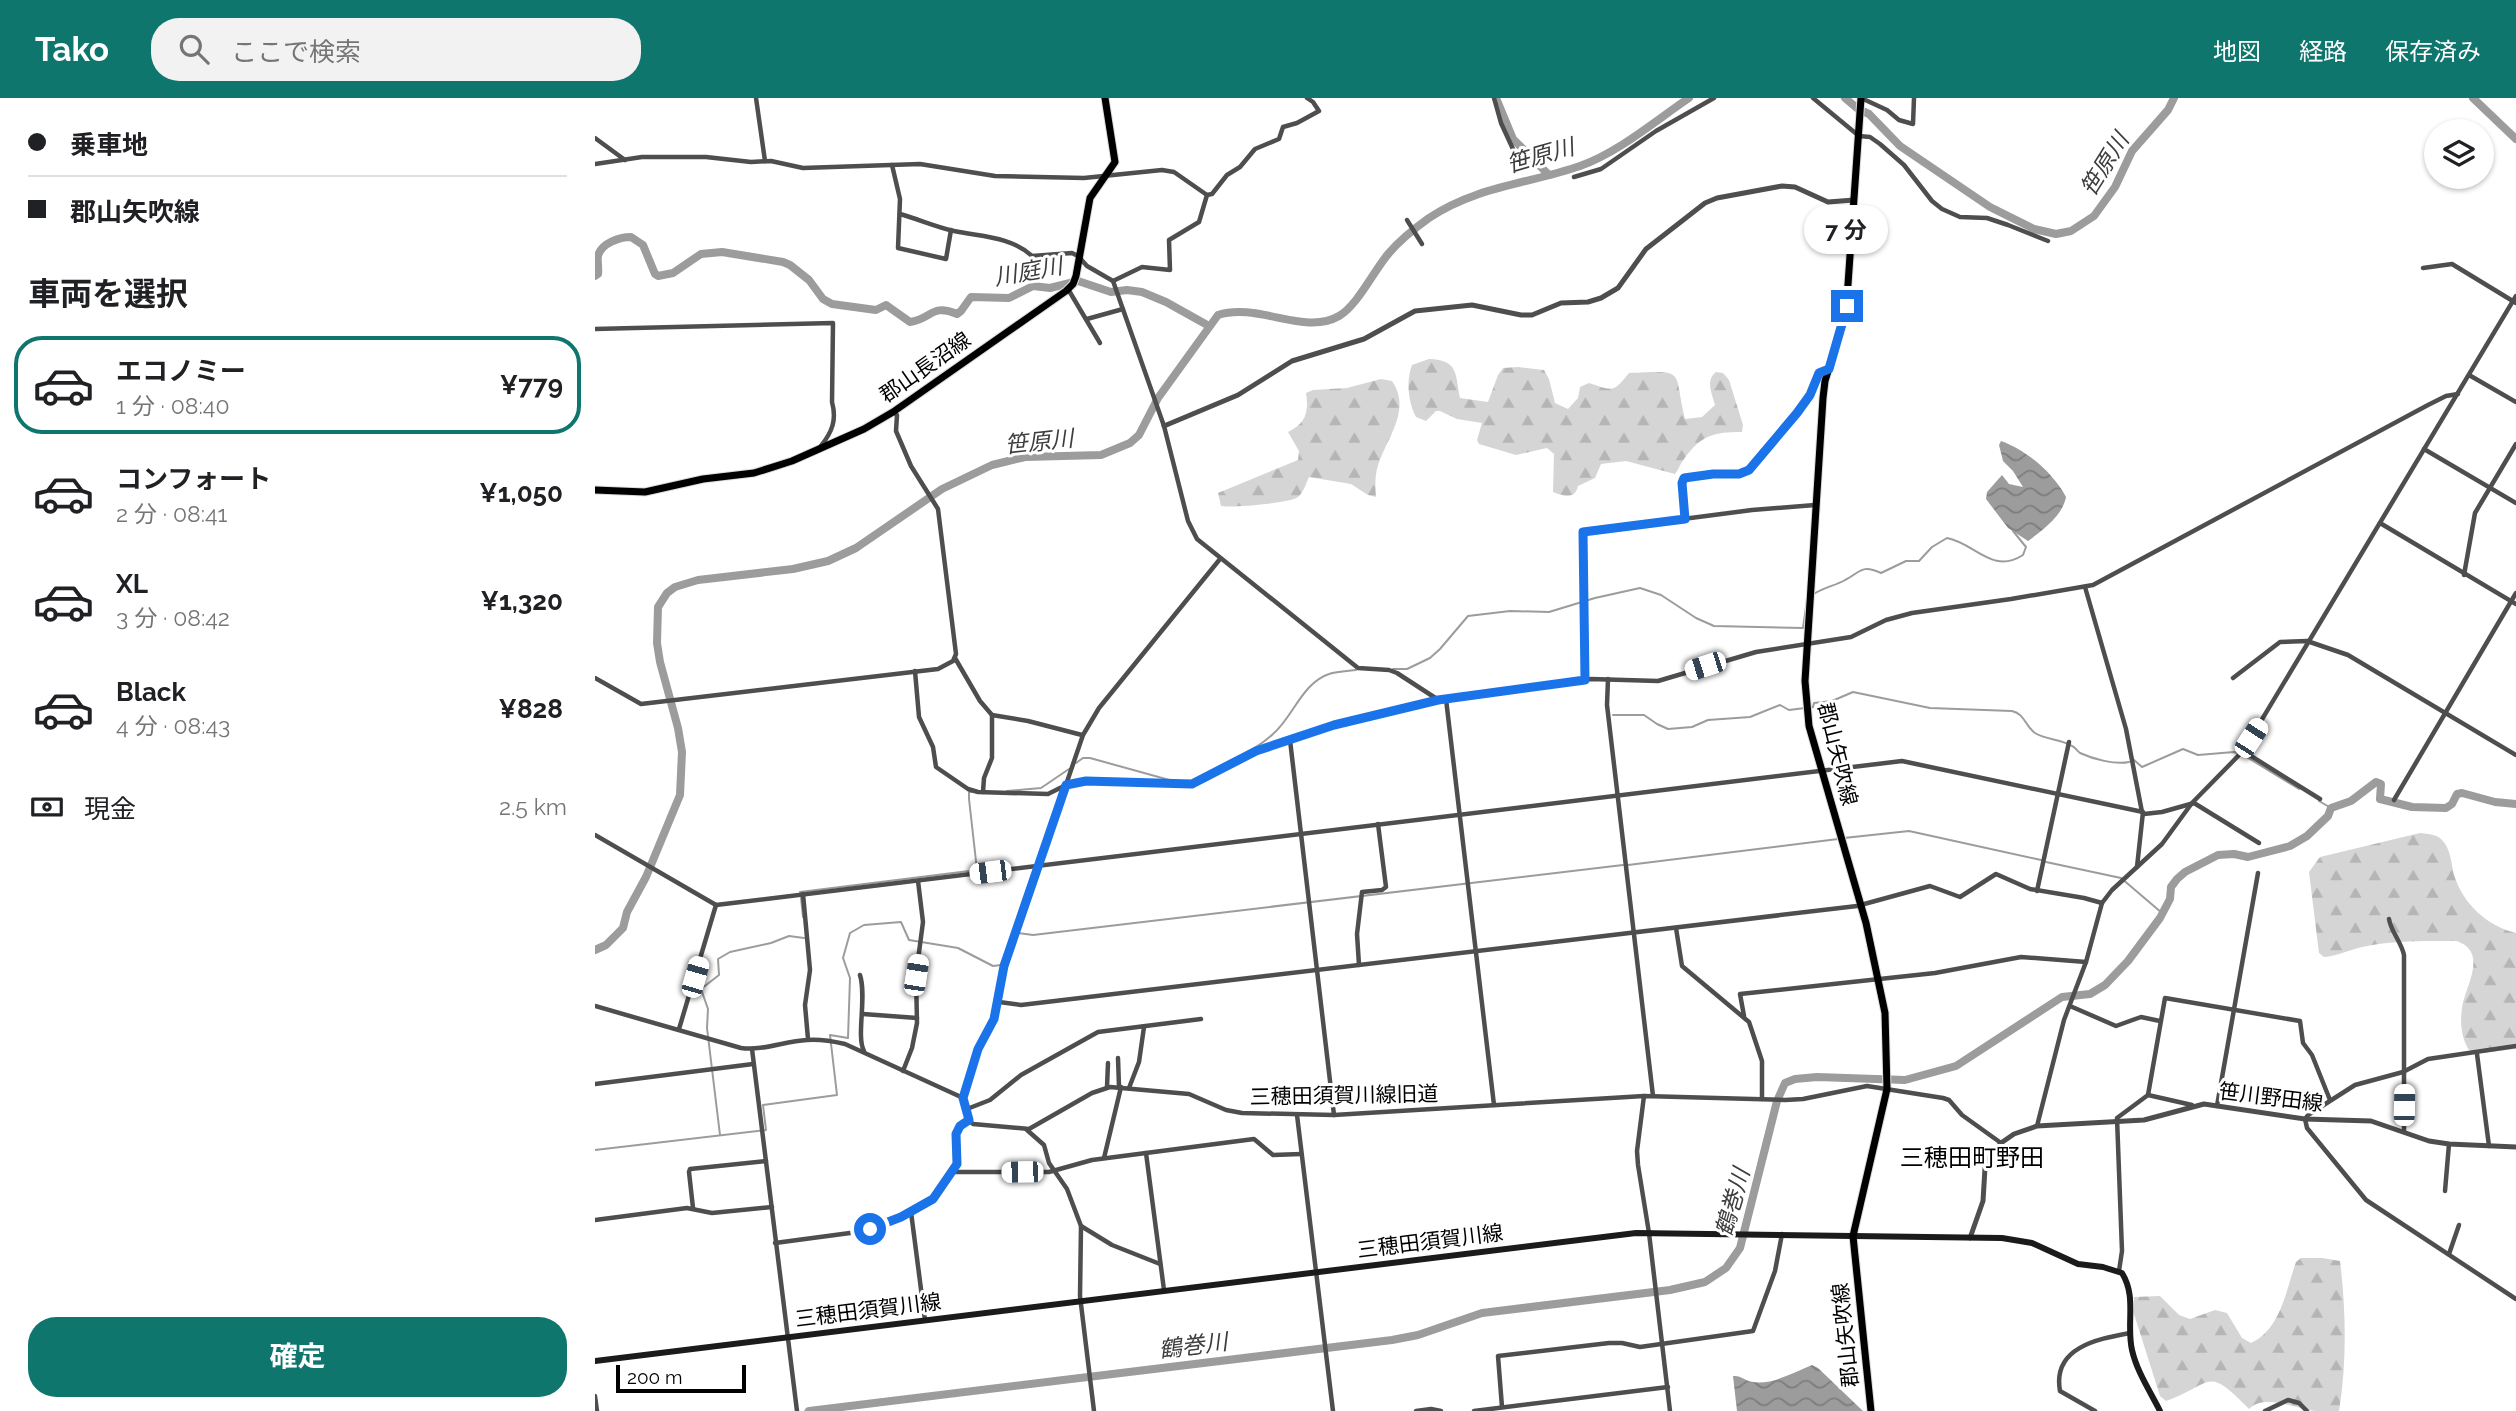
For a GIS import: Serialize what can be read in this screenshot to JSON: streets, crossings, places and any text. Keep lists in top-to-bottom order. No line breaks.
{"streets":{"main road":["郡山長沼線","郡山矢吹線","三穂田須賀川線"],"street":["三穂田須賀川線旧道","笹川野田線"]},"crossings":[["郡山矢吹線","三穂田須賀川線旧道"],["郡山矢吹線","三穂田須賀川線"],["三穂田須賀川線旧道","笹川野田線"]],"districts":["三穂田町野田"],"water":["笹原川","川庭川","鶴巻川"],"scale_bar":"200 m","page":{"header":"Tako","search":"ここで検索","nav":["地図","経路","保存済み"],"banner":["乗車地","郡山矢吹線"],"bubble":"7 分","heading":"車両を選択","list":[{"name":"エコノミー","note":"1 分 · 08:40","value":"¥779"},{"name":"コンフォート","note":"2 分 · 08:41","value":"¥1,050"},{"name":"XL","note":"3 分 · 08:42","value":"¥1,320"},{"name":"Black","note":"4 分 · 08:43","value":"¥828"}],"pay":["現金","2.5 km"],"buttons":"確定","scale":"200 m"}}
